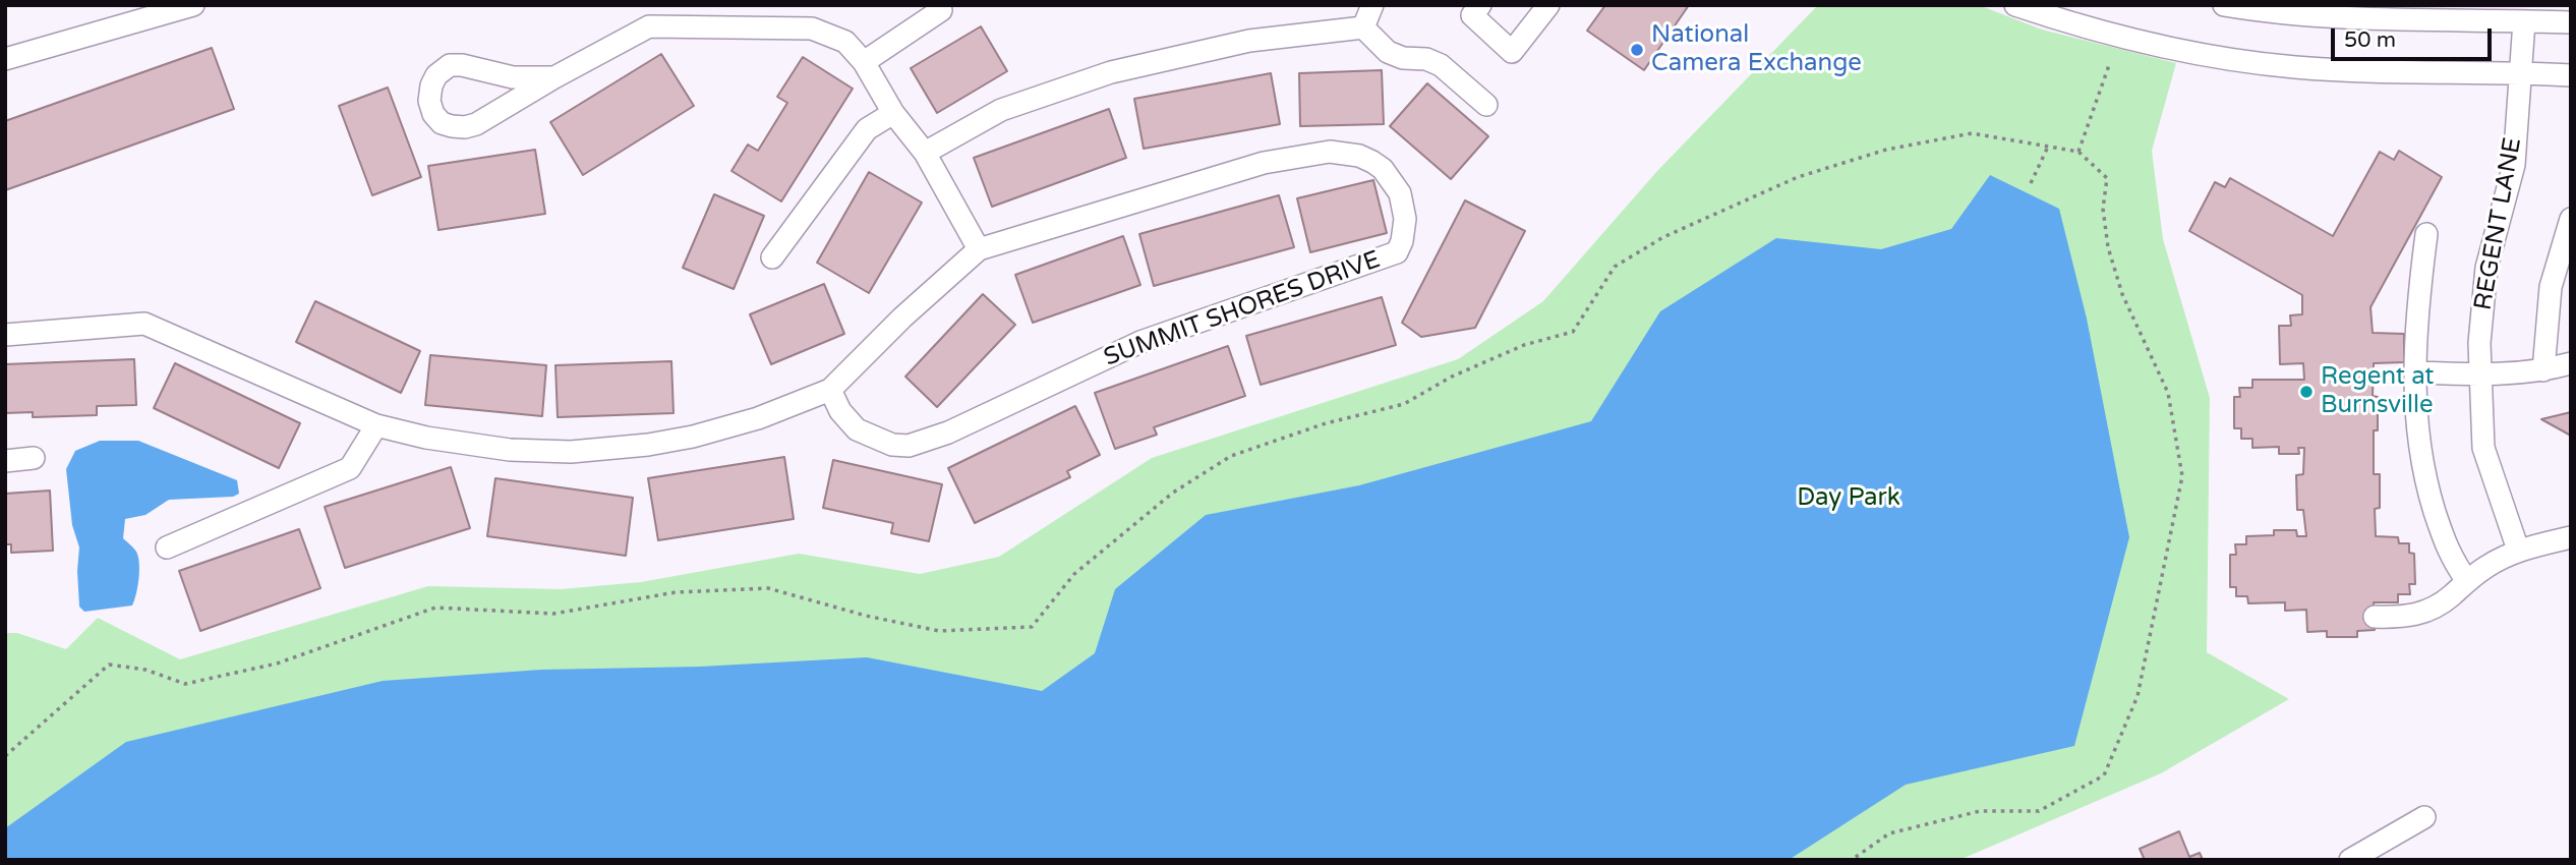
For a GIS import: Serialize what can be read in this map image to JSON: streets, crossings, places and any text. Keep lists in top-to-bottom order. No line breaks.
{"streets":{"street":["REGENT LANE","SUMMIT SHORES DRIVE"]},"parks":["Day Park"],"places":["National Camera Exchange","Regent at Burnsville"],"scale_bar":"50 m"}
